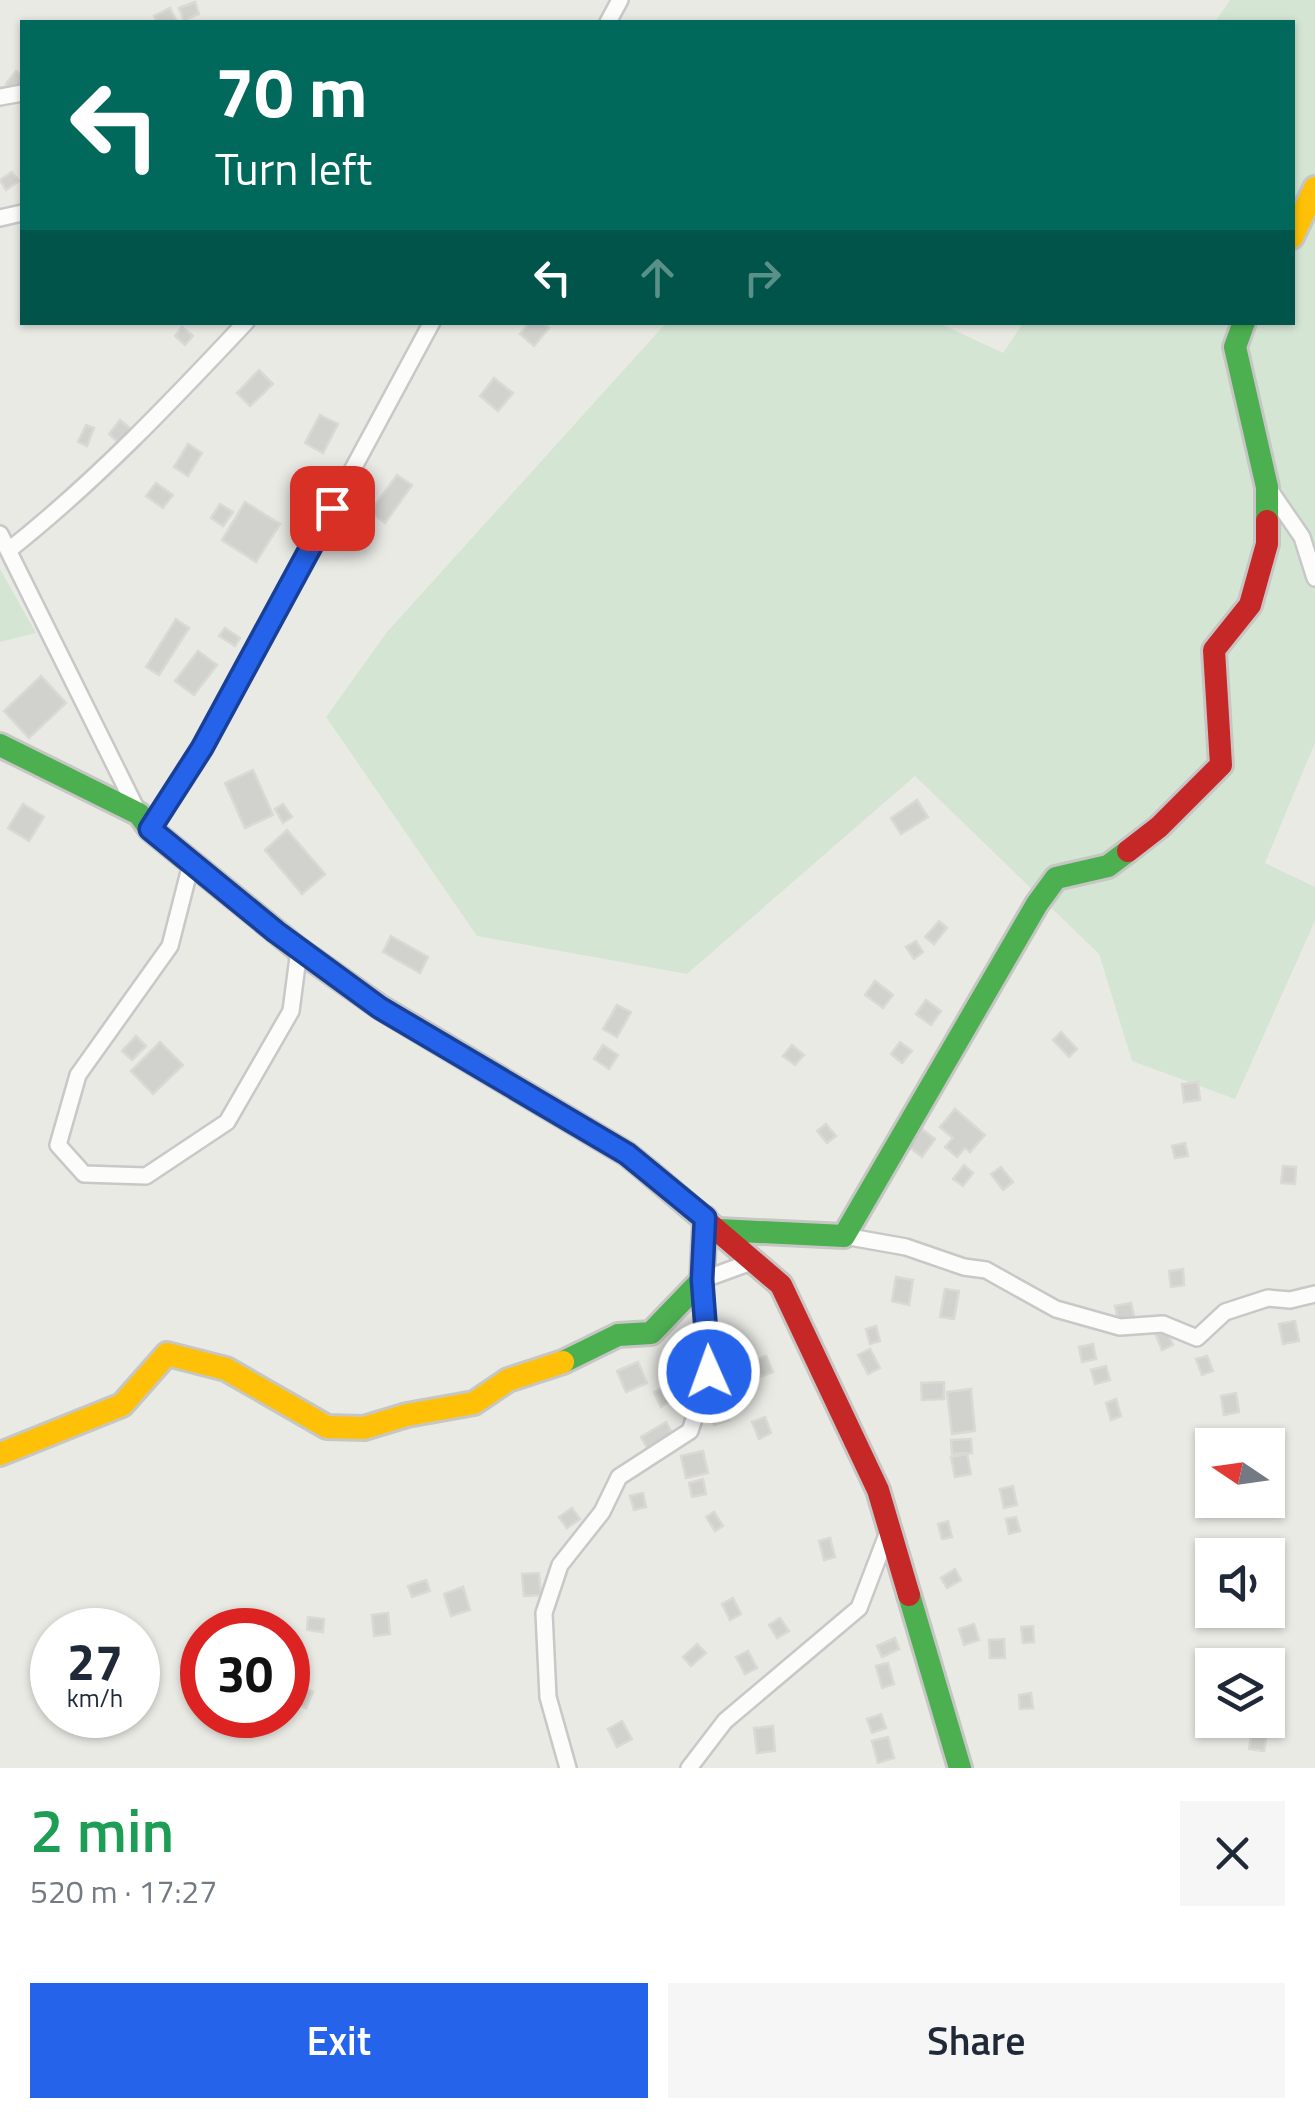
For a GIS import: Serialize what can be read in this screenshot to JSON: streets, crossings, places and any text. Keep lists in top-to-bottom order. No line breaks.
{"north":"left","page":{"turn":["70 m","Turn left"],"speed":"27 km/h","limit":"30","heading":["2 min","520 m · 17:27"],"buttons":["Exit","Share"]}}
